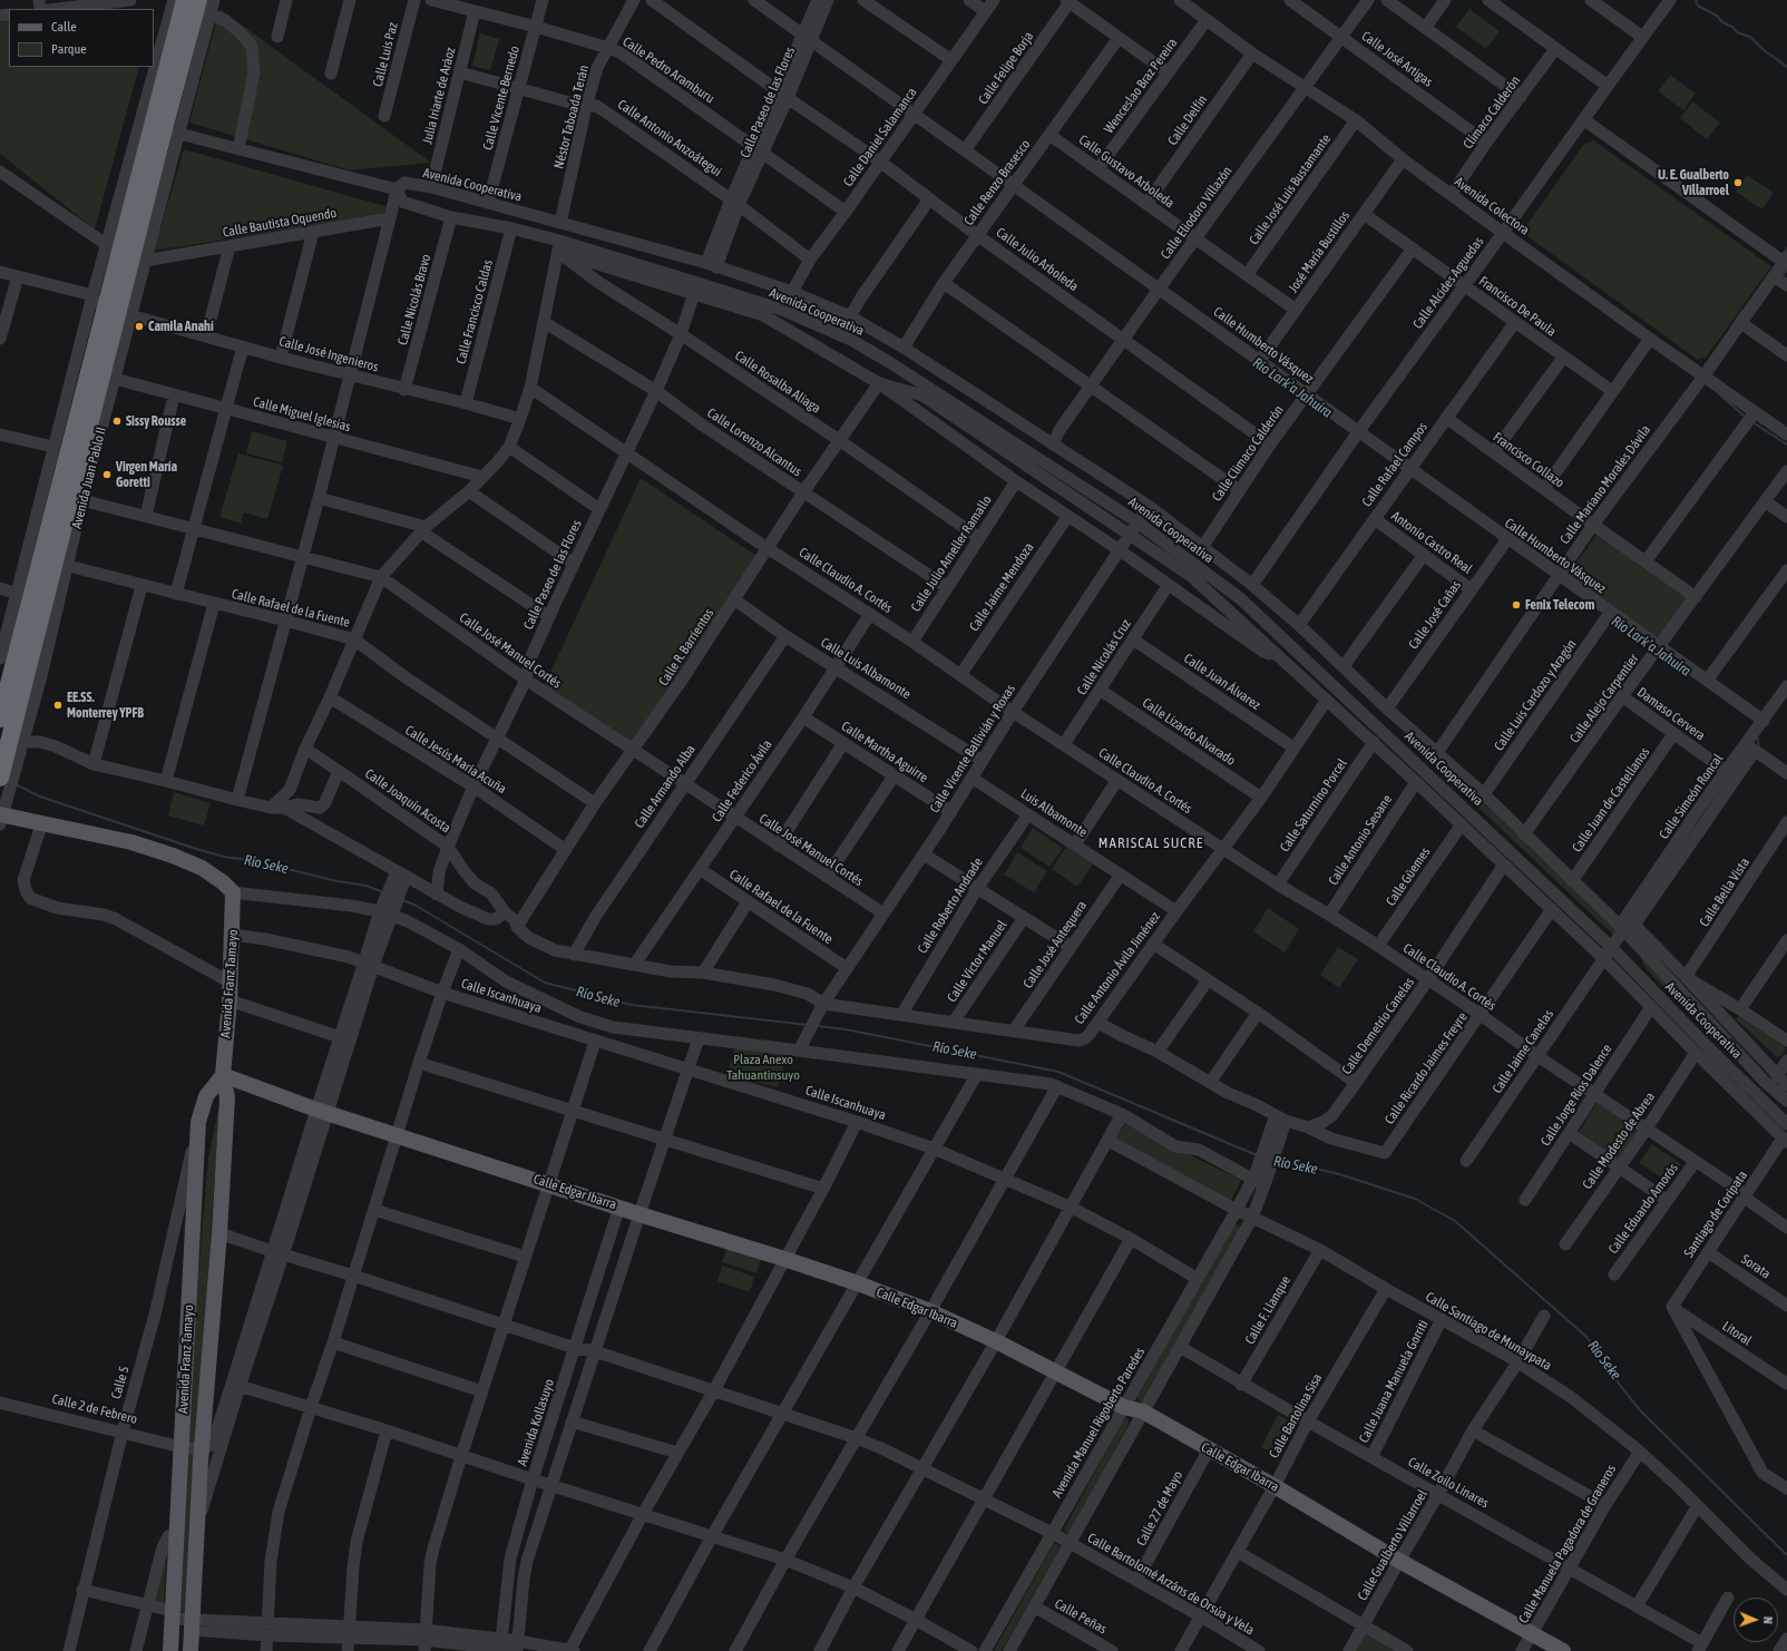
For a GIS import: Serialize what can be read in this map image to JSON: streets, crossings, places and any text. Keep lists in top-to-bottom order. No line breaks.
{"streets":{"highway":["Avenida Juan Pablo II"],"main road":["Avenida Franz Tamayo","Calle Edgar Ibarra"],"street":["Calle Luis Paz","Calle José Artigas","Calle Felipe Borja","Calle Pedro Aramburu","Wenceslao Braz Pereira","Julia Iriarte de Aráoz","Calle Vicente Bernedo","Calle Paseo de las Flores","Clímaco Calderón","Néstor Taboada Terán","Calle Delfín","Calle Daniel Salamanca","Calle Antonio Anzoátegui","Calle Gustavo Arboleda","Calle Renzo Brasesco","Avenida Cooperativa","Calle José Luis Bustamante","Avenida Colectora","Calle Eliodoro Villazón","Calle Bautista Oquendo","José María Bustillos","Calle Julio Arboleda","Calle Alcides Arguedas","Calle Nicolás Bravo","Francisco De Paula","Calle Francisco Caldas","Calle Humberto Vásquez","Calle José Ingenieros","Calle Rosalba Aliaga","Calle Miguel Iglesias","Calle Lorenzo Alcantus","Calle Climaco Calderón","Francisco Collazo","Calle Rafael Campos","Calle Mariano Morales Dávila","Antonio Castro Real","Calle Julio Ameller Ramallo","Calle Claudio A. Cortés","Calle Jaime Mendoza","Calle Rafael de la Fuente","Calle José Cañas","Calle R. Barrientos","Calle José Manuel Cortés","Calle Nicolás Cruz","Calle Luis Albamonte","Calle Juan Álvarez","Calle Luis Cardozo y Aragón","Calle Alejo Carpentier","Damaso Cervera","Calle Lizardo Alvarado","Calle Vicente Ballivián y Roxas","Calle Martha Aguirre","Calle Jesús María Acuña","Calle Federico Ávila","Calle Armando Alba","Calle Simeón Roncal","Calle Juan de Castellanos","Calle Joaquín Acosta","Calle Saturnino Porcel","Luis Albamonte","Calle Antonio Seoane","Calle Güemes","Calle Bella Vista","Calle Roberto Andrade","Calle José Antequera","Calle Víctor Manuel","Calle Antonio Ávila Jiménez","Calle Iscanhuaya","Calle Demetrio Canelas","Calle Jaime Canelas","Calle Ricardo Jaimes Freyre","Calle Jorge Ríos Dalence","Calle Modesto de Abrea","Calle Eduardo Amorós","Santiago de Coripata","Sorata","Calle F. Llanque","Calle Santiago de Munaypata","Litoral","Calle Juana Manuela Gorriti","Calle 5","Calle 2 de Febrero","Calle Bartolina Sisa","Avenida Kollasuyo","Avenida Manuel Rigoberto Paredes","Calle Zoilo Linares","Calle 27 de Mayo","Calle Manuela Pagadora de Graneros","Calle Gualberto Villarroel","Calle Bartolomé Arzáns de Orsúa y Vela","Calle Peñas"]},"crossings":[["Calle José Artigas","Clímaco Calderón"],["Calle José Artigas","Calle Eliodoro Villazón"],["Calle Felipe Borja","Calle Humberto Vásquez"],["Calle Pedro Aramburu","Julia Iriarte de Aráoz"],["Calle Pedro Aramburu","Calle Vicente Bernedo"],["Calle Pedro Aramburu","Calle Paseo de las Flores"],["Calle Pedro Aramburu","Néstor Taboada Terán"],["Calle Pedro Aramburu","Calle Daniel Salamanca"],["Wenceslao Braz Pereira","Calle Gustavo Arboleda"],["Wenceslao Braz Pereira","Avenida Colectora"],["Julia Iriarte de Aráoz","Calle Antonio Anzoátegui"],["Julia Iriarte de Aráoz","Avenida Cooperativa"],["Calle Vicente Bernedo","Calle Antonio Anzoátegui"],["Calle Vicente Bernedo","Avenida Cooperativa"],["Calle Paseo de las Flores","Calle Antonio Anzoátegui"],["Calle Paseo de las Flores","Avenida Cooperativa"],["Calle Paseo de las Flores","Calle Julio Arboleda"],["Calle Paseo de las Flores","Calle Humberto Vásquez"],["Calle Paseo de las Flores","Calle Rosalba Aliaga"],["Calle Paseo de las Flores","Calle Lorenzo Alcantus"],["Calle Paseo de las Flores","Calle Claudio A. Cortés"],["Calle Paseo de las Flores","Calle Rafael de la Fuente"],["Calle Paseo de las Flores","Calle José Manuel Cortés"],["Calle Paseo de las Flores","Calle Jesús María Acuña"],["Calle Paseo de las Flores","Calle Joaquín Acosta"],["Clímaco Calderón","Avenida Colectora"],["Néstor Taboada Terán","Calle Antonio Anzoátegui"],["Néstor Taboada Terán","Avenida Cooperativa"],["Calle Delfín","Calle Gustavo Arboleda"],["Calle Delfín","Avenida Colectora"],["Calle Daniel Salamanca","Calle Antonio Anzoátegui"],["Calle Daniel Salamanca","Avenida Cooperativa"],["Calle Daniel Salamanca","Calle Julio Arboleda"],["Calle Daniel Salamanca","Calle Humberto Vásquez"],["Calle Gustavo Arboleda","Calle Renzo Brasesco"],["Calle Gustavo Arboleda","Calle José Luis Bustamante"],["Calle Gustavo Arboleda","Calle Eliodoro Villazón"],["Calle Gustavo Arboleda","José María Bustillos"],["Calle Renzo Brasesco","Avenida Cooperativa"],["Calle Renzo Brasesco","Calle Julio Arboleda"],["Calle Renzo Brasesco","Calle Humberto Vásquez"],["Avenida Cooperativa","Calle Eliodoro Villazón"],["Avenida Cooperativa","Calle Alcides Arguedas"],["Avenida Cooperativa","Calle Nicolás Bravo"],["Avenida Cooperativa","Calle Francisco Caldas"],["Avenida Cooperativa","Calle Rosalba Aliaga"],["Avenida Cooperativa","Calle Climaco Calderón"],["Avenida Cooperativa","Calle Rafael Campos"],["Avenida Cooperativa","Avenida Juan Pablo II"],["Avenida Cooperativa","Calle Mariano Morales Dávila"],["Avenida Cooperativa","Calle José Cañas"],["Avenida Cooperativa","Calle Luis Cardozo y Aragón"],["Avenida Cooperativa","Calle Alejo Carpentier"],["Avenida Cooperativa","Calle Vicente Ballivián y Roxas"],["Avenida Cooperativa","Calle Simeón Roncal"],["Avenida Cooperativa","Calle Juan de Castellanos"],["Avenida Cooperativa","Calle Jaime Canelas"],["Calle José Luis Bustamante","Avenida Colectora"],["Avenida Colectora","Calle Eliodoro Villazón"],["Avenida Colectora","José María Bustillos"],["Avenida Colectora","Calle Alcides Arguedas"],["Avenida Colectora","Calle Mariano Morales Dávila"],["Calle Eliodoro Villazón","Calle Julio Arboleda"],["Calle Eliodoro Villazón","Calle Humberto Vásquez"],["Calle Bautista Oquendo","Avenida Juan Pablo II"],["José María Bustillos","Francisco De Paula"],["José María Bustillos","Calle Humberto Vásquez"],["Calle Julio Arboleda","Calle Climaco Calderón"],["Calle Alcides Arguedas","Francisco De Paula"],["Calle Alcides Arguedas","Calle Humberto Vásquez"],["Calle Nicolás Bravo","Calle José Ingenieros"],["Francisco De Paula","Calle Climaco Calderón"],["Francisco De Paula","Calle Rafael Campos"],["Calle Francisco Caldas","Calle José Ingenieros"],["Calle Humberto Vásquez","Calle Climaco Calderón"],["Calle Humberto Vásquez","Calle Rafael Campos"],["Calle Humberto Vásquez","Calle Mariano Morales Dávila"],["Calle Humberto Vásquez","Calle José Cañas"],["Calle Humberto Vásquez","Calle Luis Cardozo y Aragón"],["Calle Humberto Vásquez","Calle Alejo Carpentier"],["Calle Humberto Vásquez","Calle Simeón Roncal"],["Calle José Ingenieros","Avenida Juan Pablo II"],["Calle Rosalba Aliaga","Calle Julio Ameller Ramallo"],["Calle Rosalba Aliaga","Calle R. Barrientos"],["Calle Miguel Iglesias","Avenida Juan Pablo II"],["Calle Lorenzo Alcantus","Calle Julio Ameller Ramallo"],["Calle Lorenzo Alcantus","Calle R. Barrientos"],["Francisco Collazo","Calle Rafael Campos"],["Francisco Collazo","Calle Mariano Morales Dávila"],["Francisco Collazo","Calle Alejo Carpentier"],["Calle Rafael Campos","Antonio Castro Real"],["Avenida Juan Pablo II","Calle Rafael de la Fuente"],["Avenida Juan Pablo II","Calle José Manuel Cortés"],["Antonio Castro Real","Calle José Cañas"],["Calle Julio Ameller Ramallo","Calle Claudio A. Cortés"],["Calle Claudio A. Cortés","Calle Jaime Mendoza"],["Calle Claudio A. Cortés","Calle R. Barrientos"],["Calle Claudio A. Cortés","Calle Nicolás Cruz"],["Calle Claudio A. Cortés","Calle Vicente Ballivián y Roxas"],["Calle Claudio A. Cortés","Calle Federico Ávila"],["Calle Claudio A. Cortés","Calle Saturnino Porcel"],["Calle Claudio A. Cortés","Calle Antonio Seoane"],["Calle Claudio A. Cortés","Calle Güemes"],["Calle Claudio A. Cortés","Calle Antonio Ávila Jiménez"],["Calle Claudio A. Cortés","Calle Demetrio Canelas"],["Calle Claudio A. Cortés","Calle Jaime Canelas"],["Calle Claudio A. Cortés","Calle Ricardo Jaimes Freyre"],["Calle Claudio A. Cortés","Calle Jorge Ríos Dalence"],["Calle Claudio A. Cortés","Calle Modesto de Abrea"],["Calle Claudio A. Cortés","Calle Eduardo Amorós"],["Calle Claudio A. Cortés","Santiago de Coripata"],["Calle Rafael de la Fuente","Calle R. Barrientos"],["Calle Rafael de la Fuente","Calle Vicente Ballivián y Roxas"],["Calle Rafael de la Fuente","Calle Federico Ávila"],["Calle R. Barrientos","Calle José Manuel Cortés"],["Calle R. Barrientos","Calle Luis Albamonte"],["Calle R. Barrientos","Calle Jesús María Acuña"],["Calle R. Barrientos","Calle Joaquín Acosta"],["Calle José Manuel Cortés","Calle Vicente Ballivián y Roxas"],["Calle José Manuel Cortés","Calle Federico Ávila"],["Calle José Manuel Cortés","Calle Armando Alba"],["Calle Nicolás Cruz","Calle Juan Álvarez"],["Calle Nicolás Cruz","Calle Lizardo Alvarado"],["Calle Luis Albamonte","Calle Vicente Ballivián y Roxas"],["Calle Luis Albamonte","Calle Federico Ávila"],["Calle Luis Albamonte","Calle Armando Alba"],["Calle Juan Álvarez","Calle Antonio Ávila Jiménez"],["Calle Alejo Carpentier","Damaso Cervera"],["Damaso Cervera","Calle Simeón Roncal"],["Damaso Cervera","Calle Juan de Castellanos"],["Calle Lizardo Alvarado","Calle Antonio Ávila Jiménez"],["Calle Vicente Ballivián y Roxas","Calle Martha Aguirre"],["Calle Vicente Ballivián y Roxas","Calle Joaquín Acosta"],["Calle Vicente Ballivián y Roxas","Luis Albamonte"],["Calle Vicente Ballivián y Roxas","Calle Antonio Ávila Jiménez"],["Calle Martha Aguirre","Calle Federico Ávila"],["Calle Federico Ávila","Calle Joaquín Acosta"],["Calle Armando Alba","Calle Joaquín Acosta"],["Calle Simeón Roncal","Calle Jaime Canelas"],["Calle Joaquín Acosta","Calle Antonio Ávila Jiménez"],["Luis Albamonte","Calle Roberto Andrade"],["Luis Albamonte","Calle José Antequera"],["Calle Roberto Andrade","Calle Antonio Ávila Jiménez"],["Calle José Antequera","Calle Antonio Ávila Jiménez"],["Calle Víctor Manuel","Calle Antonio Ávila Jiménez"],["Avenida Franz Tamayo","Calle Iscanhuaya"],["Avenida Franz Tamayo","Calle Edgar Ibarra"],["Avenida Franz Tamayo","Calle 5"],["Avenida Franz Tamayo","Calle 2 de Febrero"],["Avenida Franz Tamayo","Calle Bartolomé Arzáns de Orsúa y Vela"],["Calle Iscanhuaya","Avenida Manuel Rigoberto Paredes"],["Calle Demetrio Canelas","Calle Ricardo Jaimes Freyre"],["Calle Edgar Ibarra","Calle Bartolina Sisa"],["Calle Edgar Ibarra","Avenida Kollasuyo"],["Calle Edgar Ibarra","Avenida Manuel Rigoberto Paredes"],["Calle Edgar Ibarra","Calle 27 de Mayo"],["Calle Edgar Ibarra","Calle Manuela Pagadora de Graneros"],["Calle Edgar Ibarra","Calle Gualberto Villarroel"],["Santiago de Coripata","Sorata"],["Santiago de Coripata","Litoral"],["Calle F. Llanque","Calle Santiago de Munaypata"],["Calle F. Llanque","Calle Zoilo Linares"],["Calle Santiago de Munaypata","Calle Juana Manuela Gorriti"],["Calle Santiago de Munaypata","Calle Bartolina Sisa"],["Calle Santiago de Munaypata","Avenida Manuel Rigoberto Paredes"],["Calle Santiago de Munaypata","Calle Manuela Pagadora de Graneros"],["Calle Santiago de Munaypata","Calle Gualberto Villarroel"],["Calle Juana Manuela Gorriti","Calle Zoilo Linares"],["Calle 5","Calle 2 de Febrero"],["Calle Bartolina Sisa","Calle Zoilo Linares"],["Calle Bartolina Sisa","Calle Bartolomé Arzáns de Orsúa y Vela"],["Avenida Kollasuyo","Calle Bartolomé Arzáns de Orsúa y Vela"],["Avenida Manuel Rigoberto Paredes","Calle Bartolomé Arzáns de Orsúa y Vela"],["Calle Zoilo Linares","Calle Manuela Pagadora de Graneros"],["Calle Zoilo Linares","Calle Gualberto Villarroel"],["Calle 27 de Mayo","Calle Bartolomé Arzáns de Orsúa y Vela"]],"districts":["MARISCAL SUCRE"],"water":["Río Lark’a Jahuira","Río Seke"],"parks":["Plaza Anexo Tahuantinsuyo"],"places":["U. E. Gualberto Villarroel","Camila Anahí","Sissy Rousse","Virgen María Goretti","Fenix Telecom","EE.SS. Monterrey YPFB"],"legend":["Calle","Parque"],"north":"right"}
